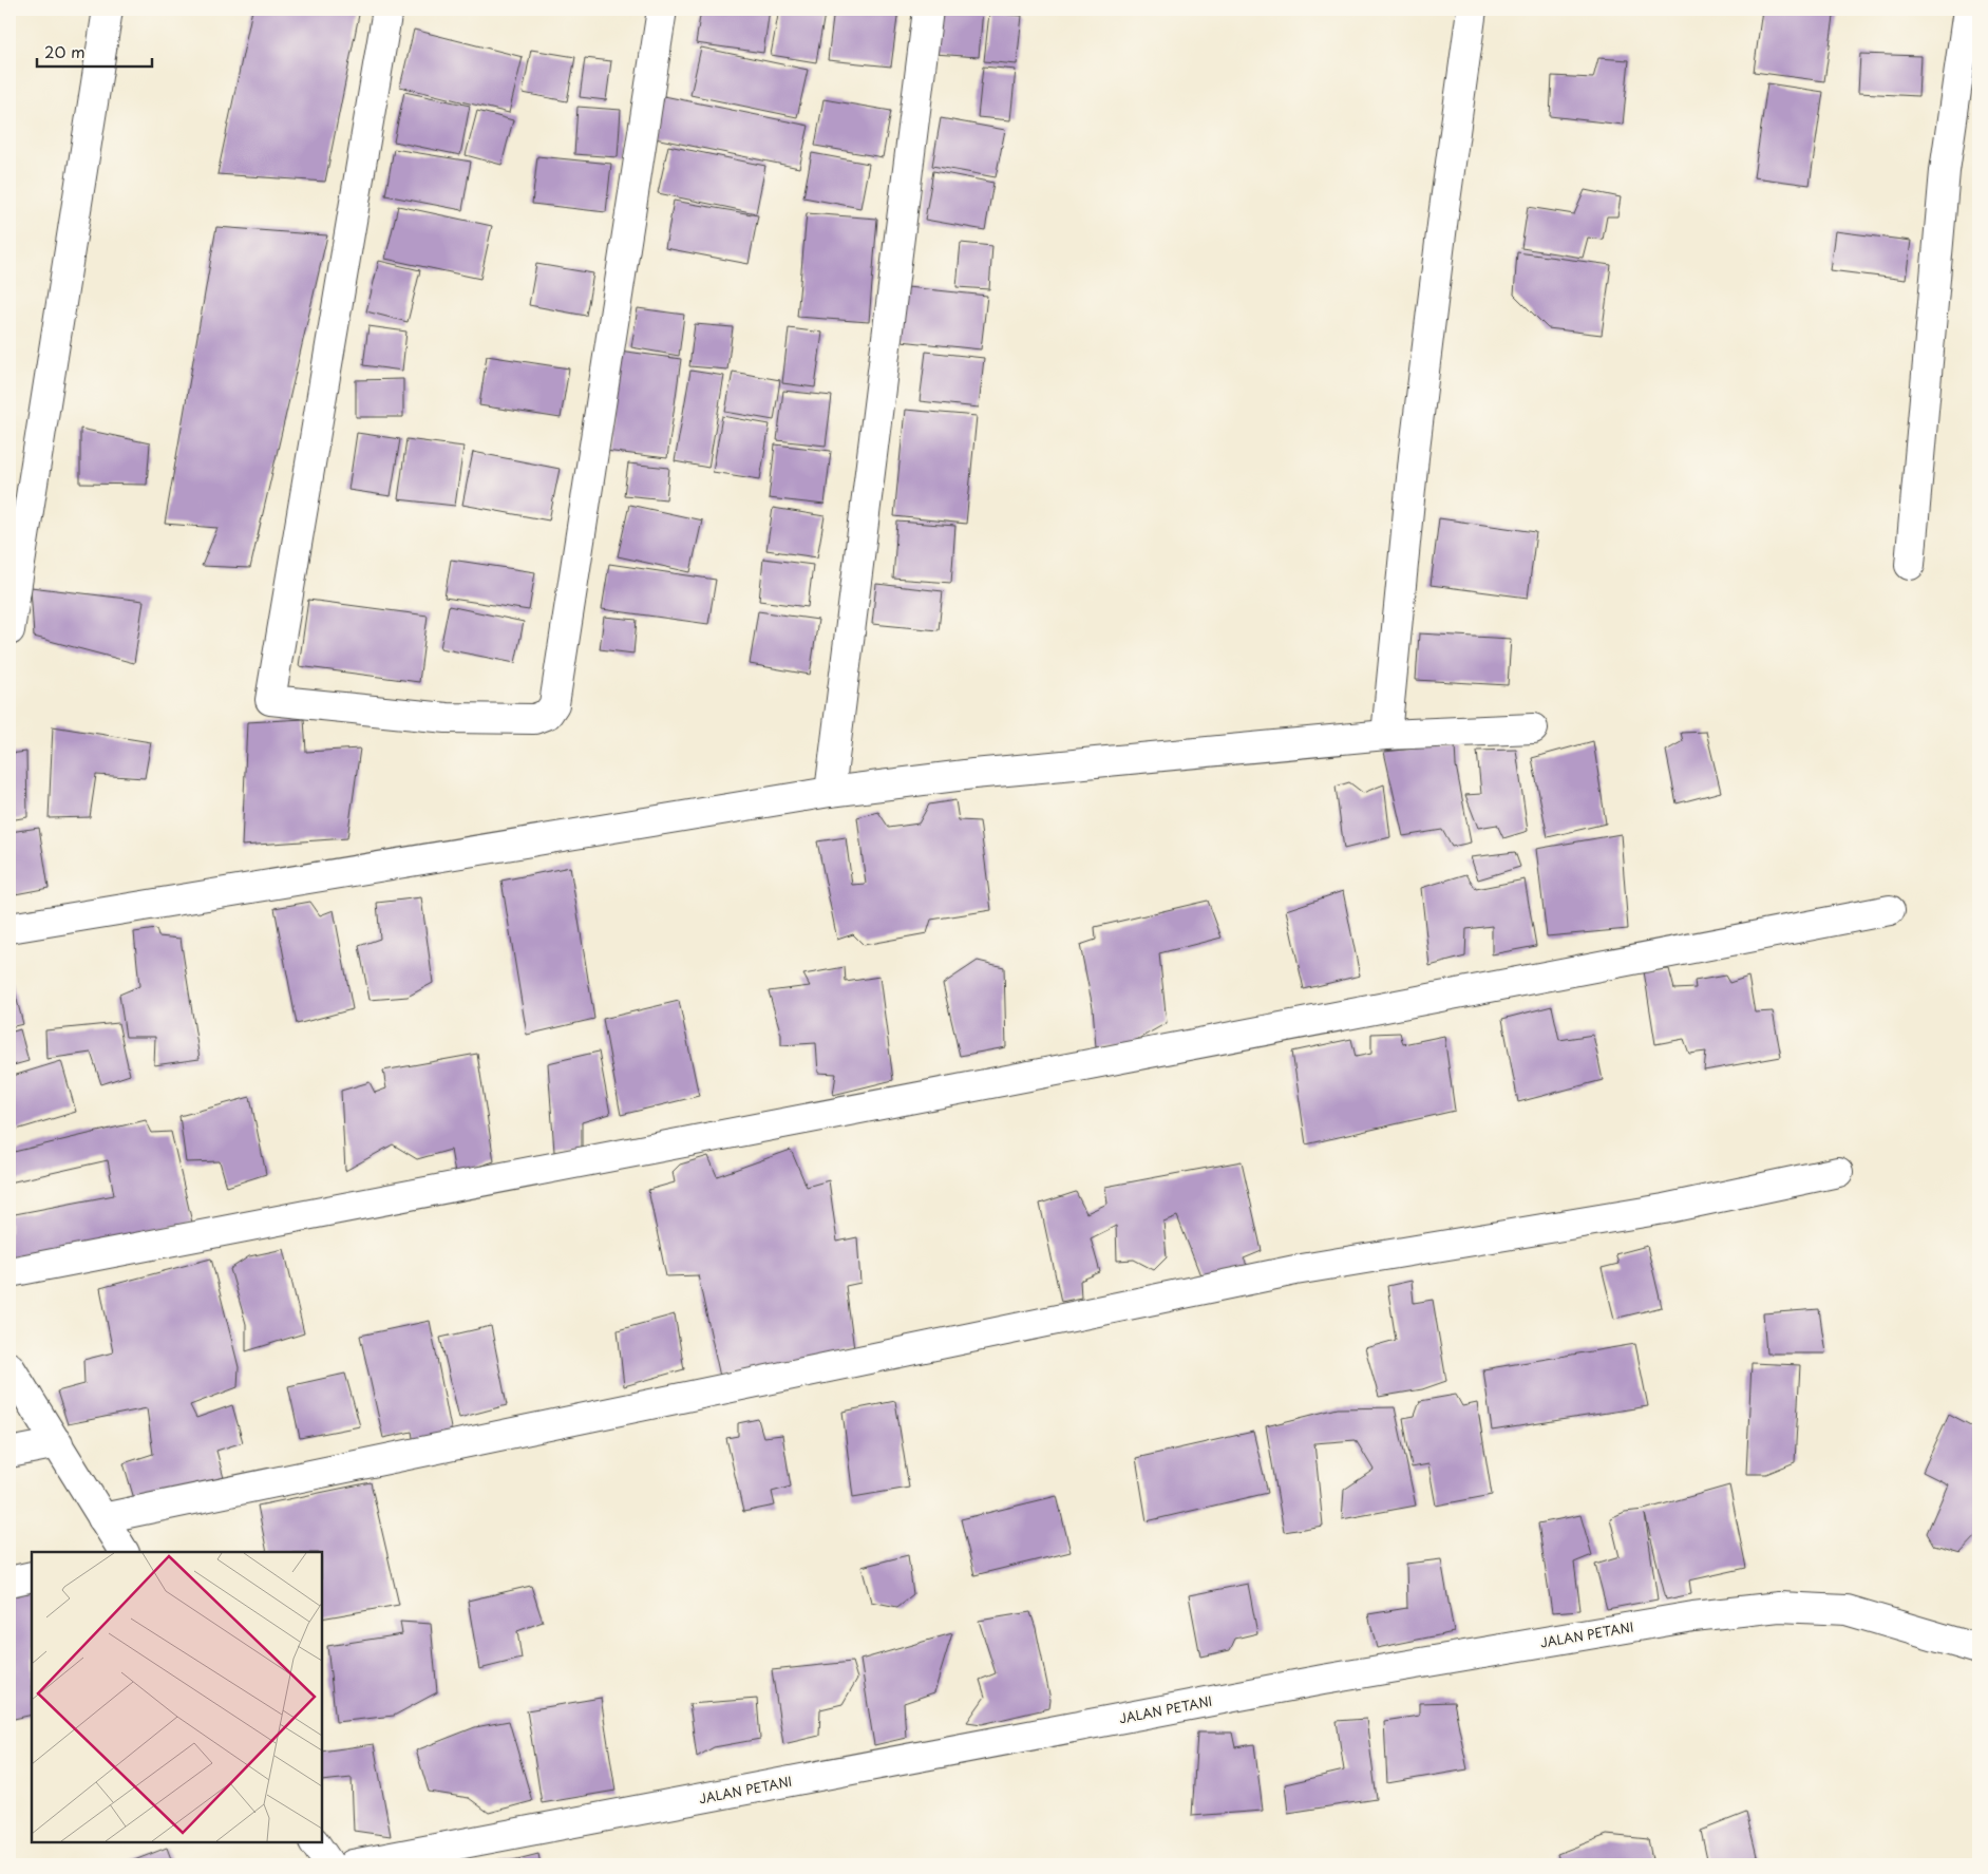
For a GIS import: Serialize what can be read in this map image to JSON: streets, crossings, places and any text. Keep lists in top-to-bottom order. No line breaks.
{"streets":{"street":["JALAN PETANI"]},"scale_bar":"20 m"}
